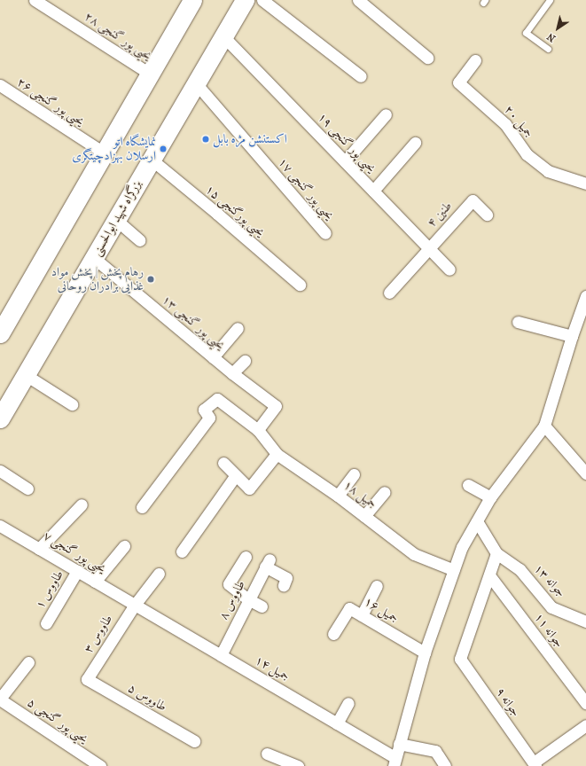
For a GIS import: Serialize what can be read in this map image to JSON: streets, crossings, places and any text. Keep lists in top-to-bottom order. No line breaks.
{"streets":{"main road":["بزرگراه شهید ابوالحسنی"],"street":["یحیی پور گنجی ۲۸","یحیی پور گنجی ۲۶","جمیل ۲۰","یحیی پور گنجی ۱۹","یحیی پور گنجی ۱۷","یحیی پورگنجی ۱۵","طنین ۴","یحیی پور گنجی ۱۳","جمیل ۱۸","یحیی پور گنجی ۷","جوانه ۱۳","طاووس ۱","طاووس ۸","جمیل ۱۶","جوانه ۱۱","طاووس ۳","جمیل ۱۴","طاووس ۵","جوانه ۹","یحیی پور گنجی ۵"]},"crossings":[["یحیی پور گنجی ۱۹","طنین ۴"],["یحیی پور گنجی ۱۹","بزرگراه شهید ابوالحسنی"],["یحیی پور گنجی ۱۷","بزرگراه شهید ابوالحسنی"],["یحیی پورگنجی ۱۵","بزرگراه شهید ابوالحسنی"],["بزرگراه شهید ابوالحسنی","یحیی پور گنجی ۱۳"],["یحیی پور گنجی ۱۳","جمیل ۱۸"],["یحیی پور گنجی ۷","طاووس ۱"],["یحیی پور گنجی ۷","طاووس ۳"],["یحیی پور گنجی ۷","جمیل ۱۴"],["طاووس ۸","جمیل ۱۴"],["جوانه ۱۱","جوانه ۹"],["طاووس ۳","جمیل ۱۴"],["طاووس ۳","طاووس ۵"]],"places":["اکستنشن مژه بابل","نمایشگاه اتو ارسلان بهزادچیتگری","رهام پخش | پخش مواد غذایی برادران روحانی"],"north":"bottom left"}
